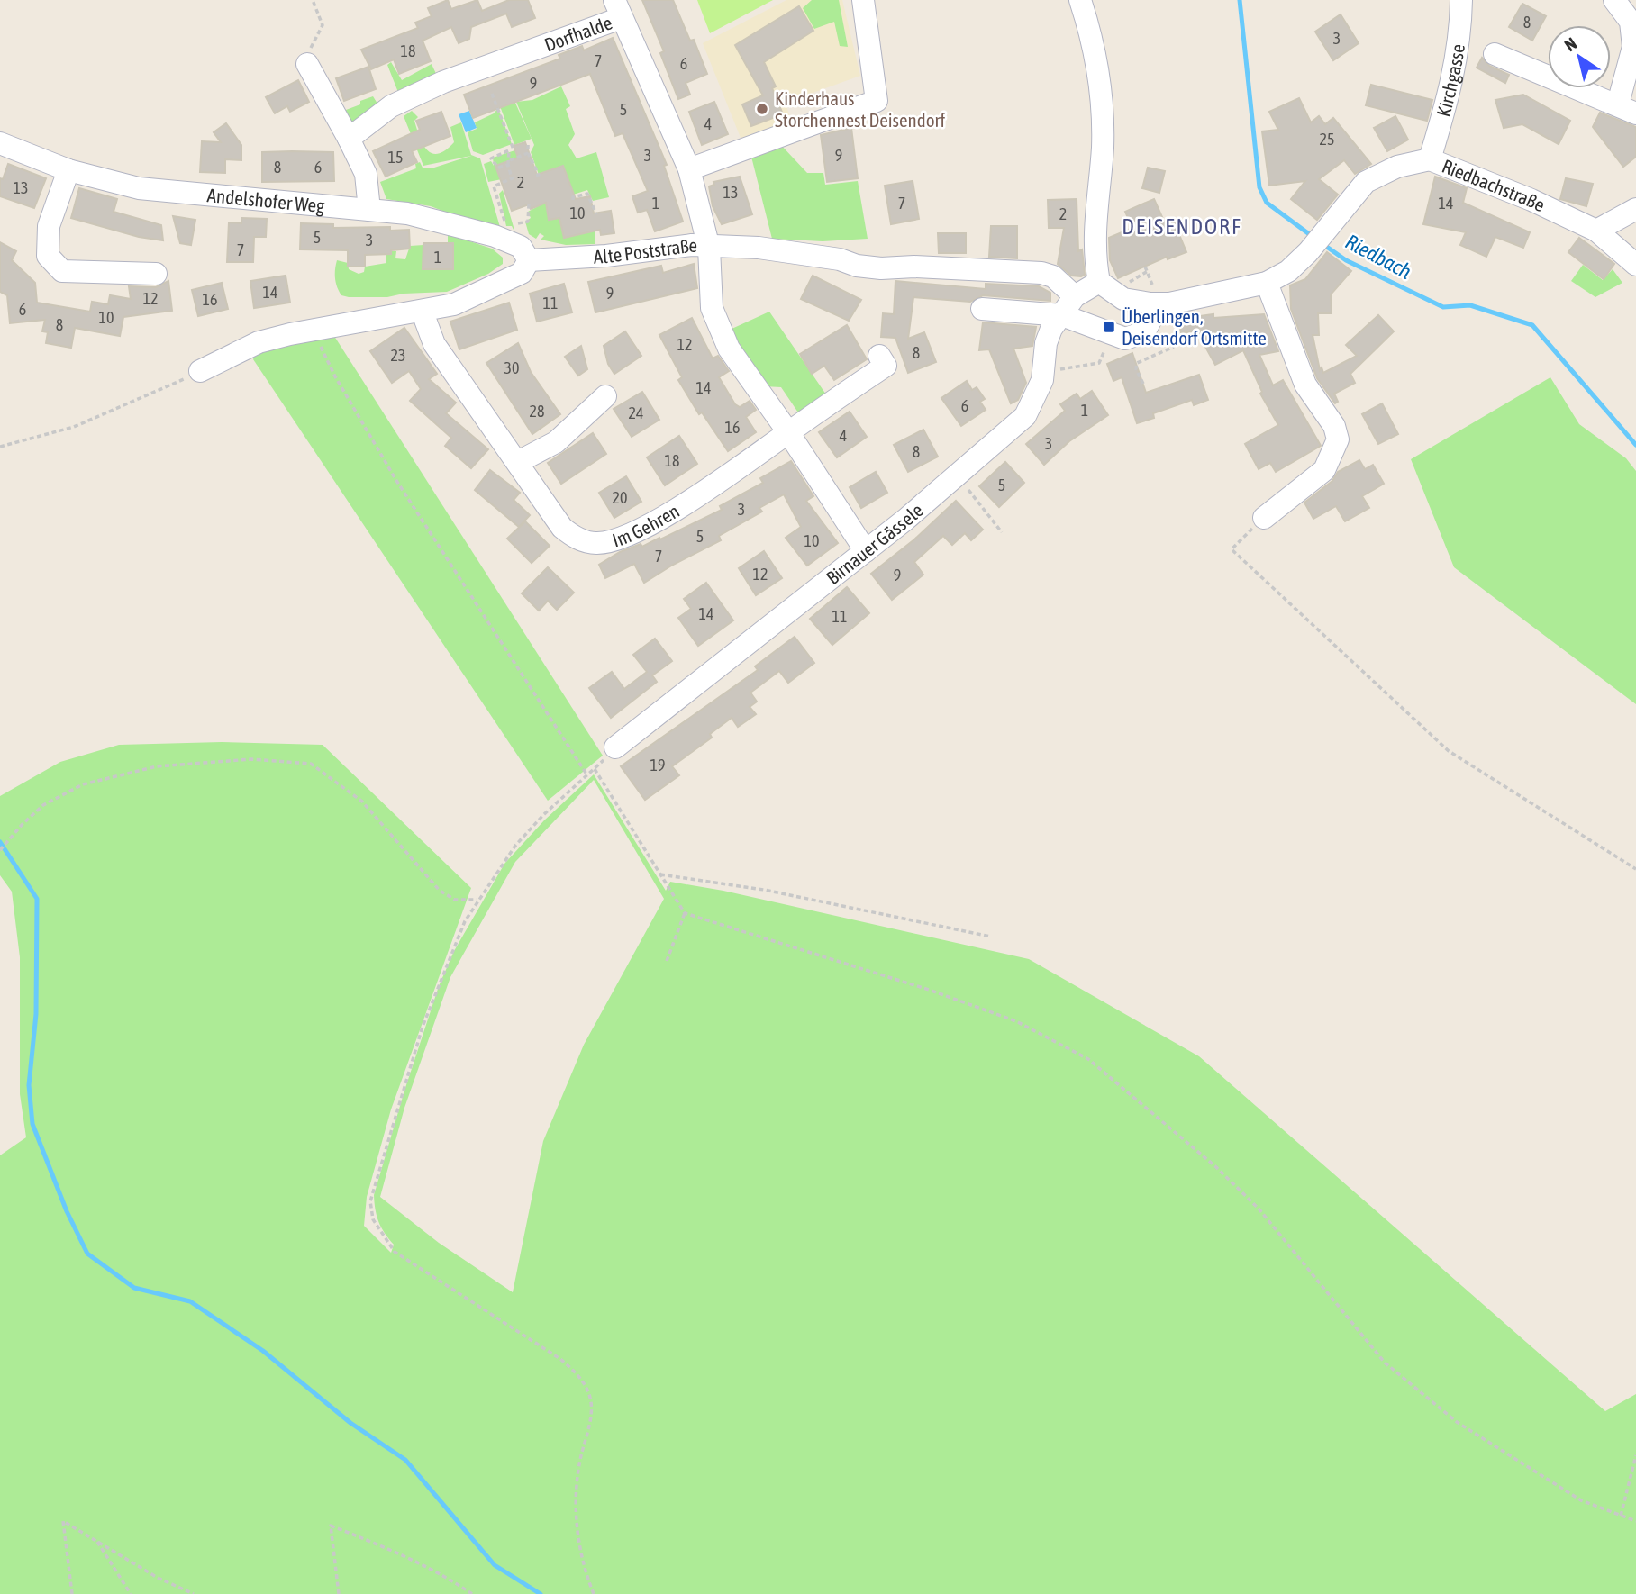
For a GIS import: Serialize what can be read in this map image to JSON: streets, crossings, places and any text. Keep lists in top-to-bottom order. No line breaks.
{"streets":{"street":["Dorfhalde","Kirchgasse","Riedbachstraße","Andelshofer Weg","Alte Poststraße","Im Gehren","Birnauer Gässele"]},"crossings":[["Dorfhalde","Alte Poststraße"],["Kirchgasse","Riedbachstraße"],["Andelshofer Weg","Alte Poststraße"],["Alte Poststraße","Birnauer Gässele"]],"districts":["DEISENDORF"],"water":["Riedbach"],"places":{"other":["Kinderhaus Storchennest Deisendorf"],"transit":["Überlingen, Deisendorf Ortsmitte"]},"house_numbers":["8","3","18","7","6","9","5","4","25","3","9","15","8","6","2","13","13","1","7","14","10","2","5","3","7","1","14","9","12","16","11","6","10","8","12","8","23","30","14","6","1","28","24","16","4","3","8","18","5","20","3","5","10","7","12","9","14","11","19"],"north":"top left"}
